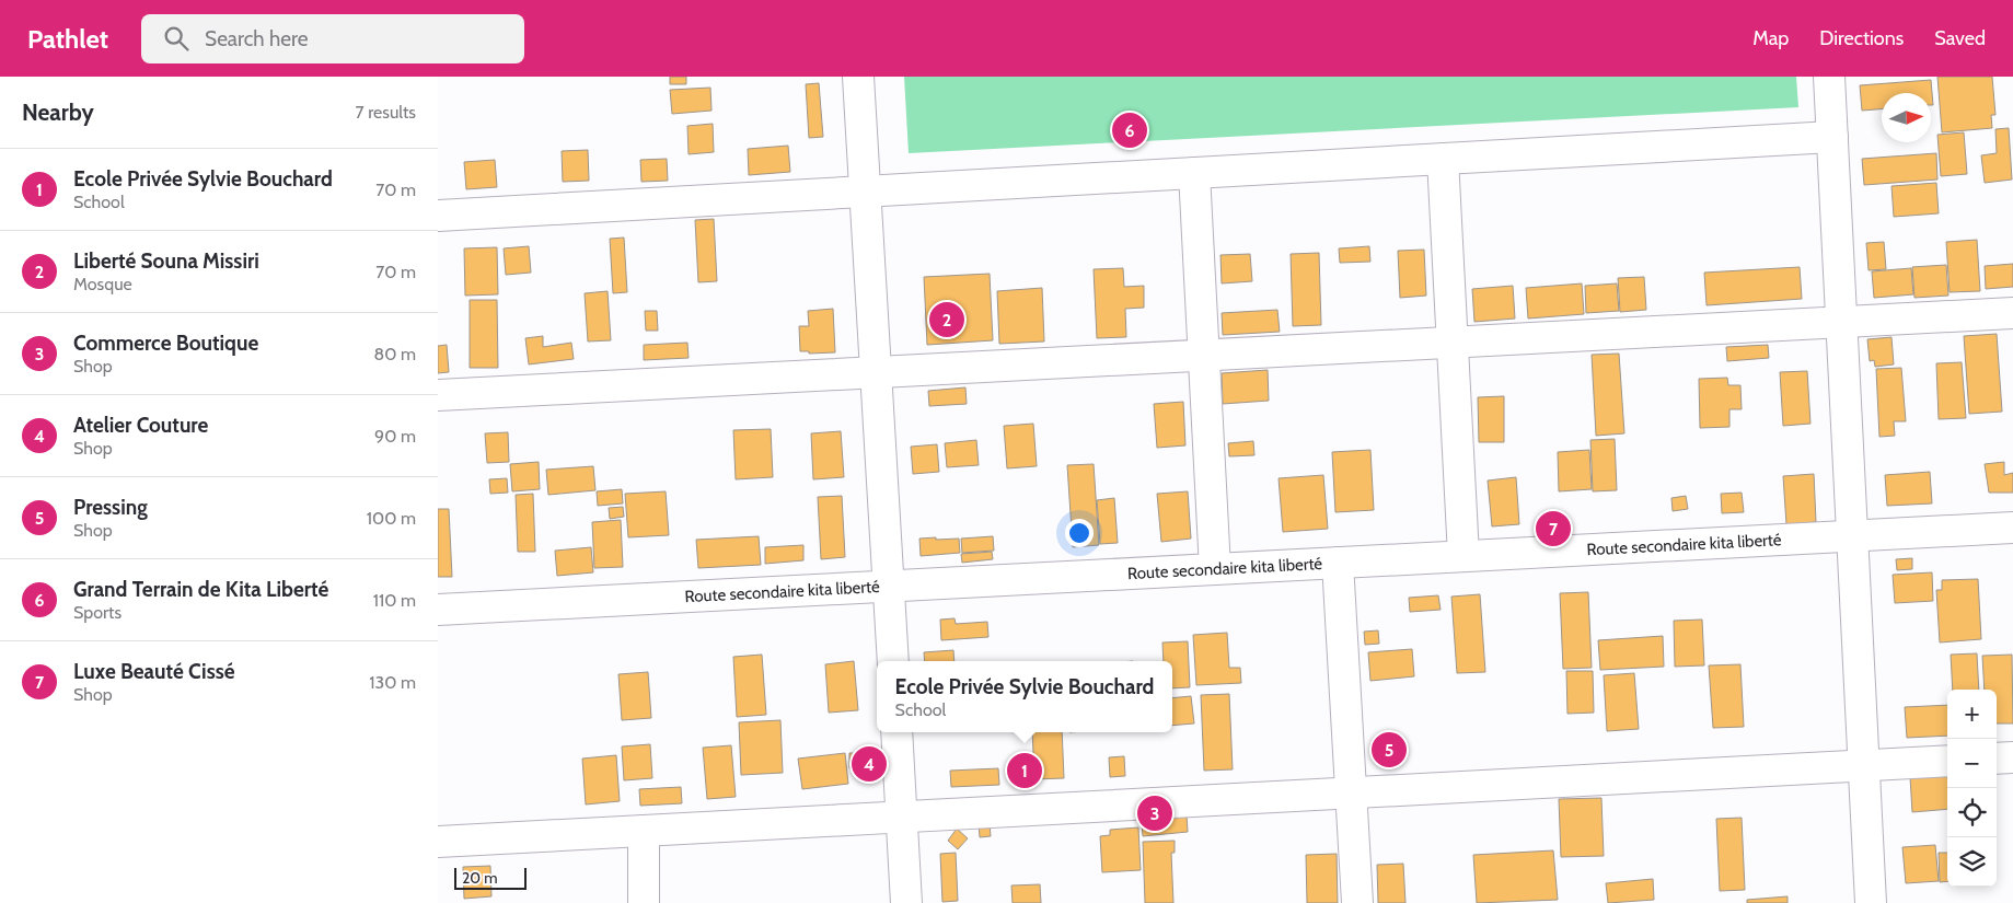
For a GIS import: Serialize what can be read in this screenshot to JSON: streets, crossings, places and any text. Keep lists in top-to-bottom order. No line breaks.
{"streets":{"street":["Route secondaire kita liberté"]},"scale_bar":"20 m","north":"right","page":{"header":"Pathlet","search":"Search here","nav":["Map","Directions","Saved"],"heading":["Nearby","7 results"],"pins":["6","2","7","5","4","1","3"],"list":[{"mark":"1","name":"Ecole Privée Sylvie Bouchard","note":"School","value":"70 m"},{"mark":"2","name":"Liberté Souna Missiri","note":"Mosque","value":"70 m"},{"mark":"3","name":"Commerce Boutique","note":"Shop","value":"80 m"},{"mark":"4","name":"Atelier Couture","note":"Shop","value":"90 m"},{"mark":"5","name":"Pressing","note":"Shop","value":"100 m"},{"mark":"6","name":"Grand Terrain de Kita Liberté","note":"Sports","value":"110 m"},{"mark":"7","name":"Luxe Beauté Cissé","note":"Shop","value":"130 m"}],"popup":["Ecole Privée Sylvie Bouchard","School"],"map_buttons":["+","−"],"scale":"20 m"}}
